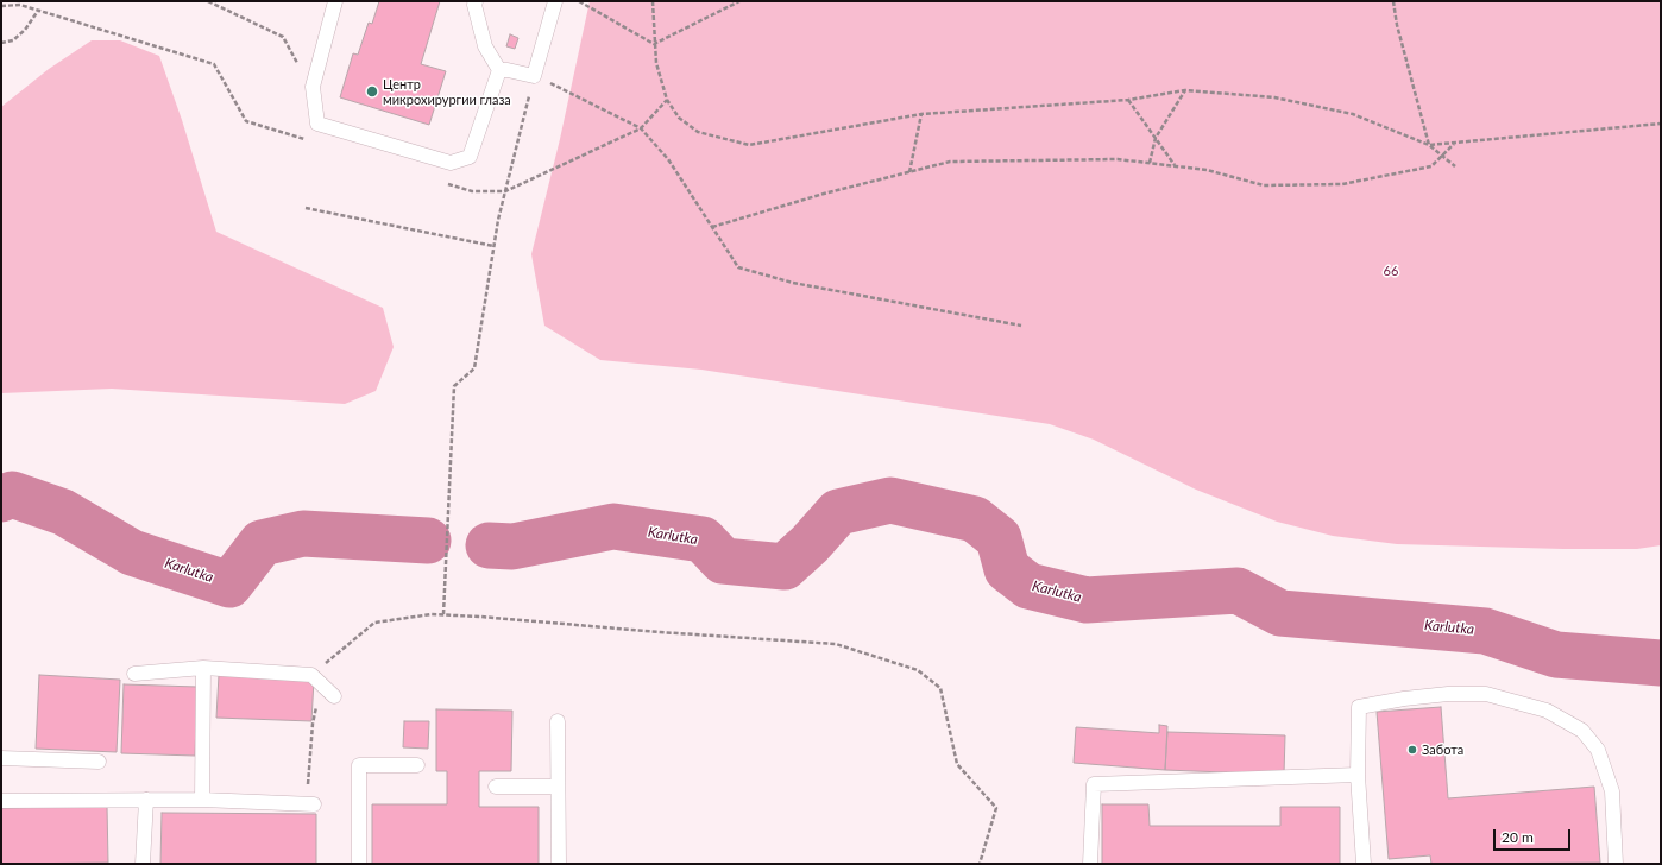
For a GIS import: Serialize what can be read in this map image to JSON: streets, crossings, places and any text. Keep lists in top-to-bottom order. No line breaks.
{"water":["Karlutka"],"parks":["66"],"places":["Центр микрохирургии глаза","Забота"],"scale_bar":"20 m"}
